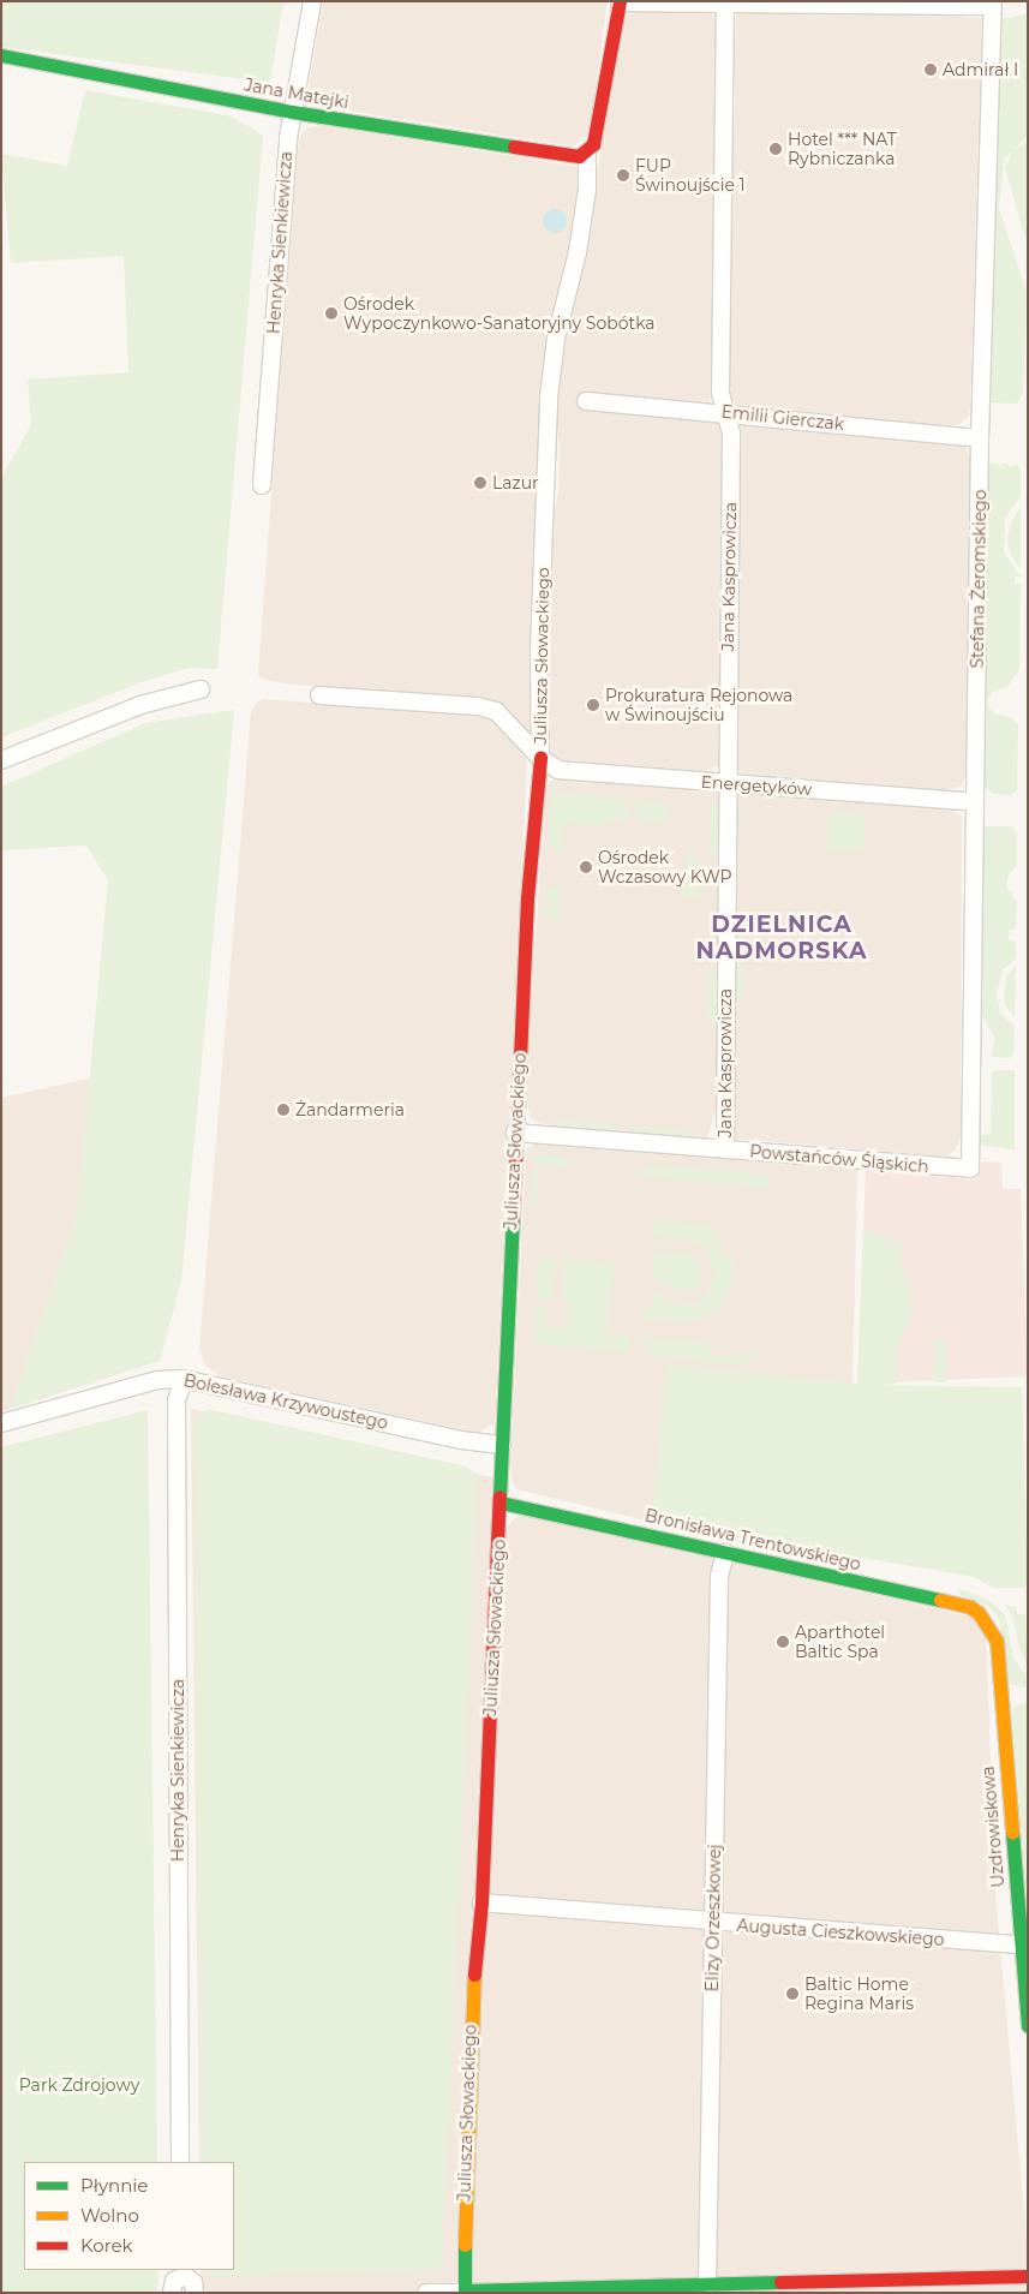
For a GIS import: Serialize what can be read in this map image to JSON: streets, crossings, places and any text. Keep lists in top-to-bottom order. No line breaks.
{"streets":{"street":["Jana Matejki","Henryka Sienkiewicza","Emilii Gierczak","Jana Kasprowicza","Stefana Żeromskiego","Juliusza Słowackiego","Energetyków","Powstańców Śląskich","Bolesława Krzywoustego","Bronisława Trentowskiego","Uzdrowiskowa","Elizy Orzeszkowej","Augusta Cieszkowskiego"]},"crossings":[["Jana Matejki","Henryka Sienkiewicza"],["Jana Matejki","Juliusza Słowackiego"],["Henryka Sienkiewicza","Bolesława Krzywoustego"],["Emilii Gierczak","Jana Kasprowicza"],["Emilii Gierczak","Stefana Żeromskiego"],["Jana Kasprowicza","Energetyków"],["Jana Kasprowicza","Powstańców Śląskich"],["Stefana Żeromskiego","Energetyków"],["Stefana Żeromskiego","Powstańców Śląskich"],["Juliusza Słowackiego","Energetyków"],["Juliusza Słowackiego","Powstańców Śląskich"],["Juliusza Słowackiego","Bolesława Krzywoustego"],["Juliusza Słowackiego","Bronisława Trentowskiego"],["Juliusza Słowackiego","Augusta Cieszkowskiego"],["Bronisława Trentowskiego","Uzdrowiskowa"],["Bronisława Trentowskiego","Elizy Orzeszkowej"],["Uzdrowiskowa","Augusta Cieszkowskiego"],["Elizy Orzeszkowej","Augusta Cieszkowskiego"]],"districts":["DZIELNICA NADMORSKA"],"parks":["Park Zdrojowy"],"places":["Admirał I","Hotel *** NAT Rybniczanka","FUP Świnoujście 1","Ośrodek Wypoczynkowo-Sanatoryjny Sobótka","Lazur","Prokuratura Rejonowa w Świnoujściu","Ośrodek Wczasowy KWP","Żandarmeria","Aparthotel Baltic Spa","Baltic Home Regina Maris"],"legend":["Płynnie","Wolno","Korek"]}
